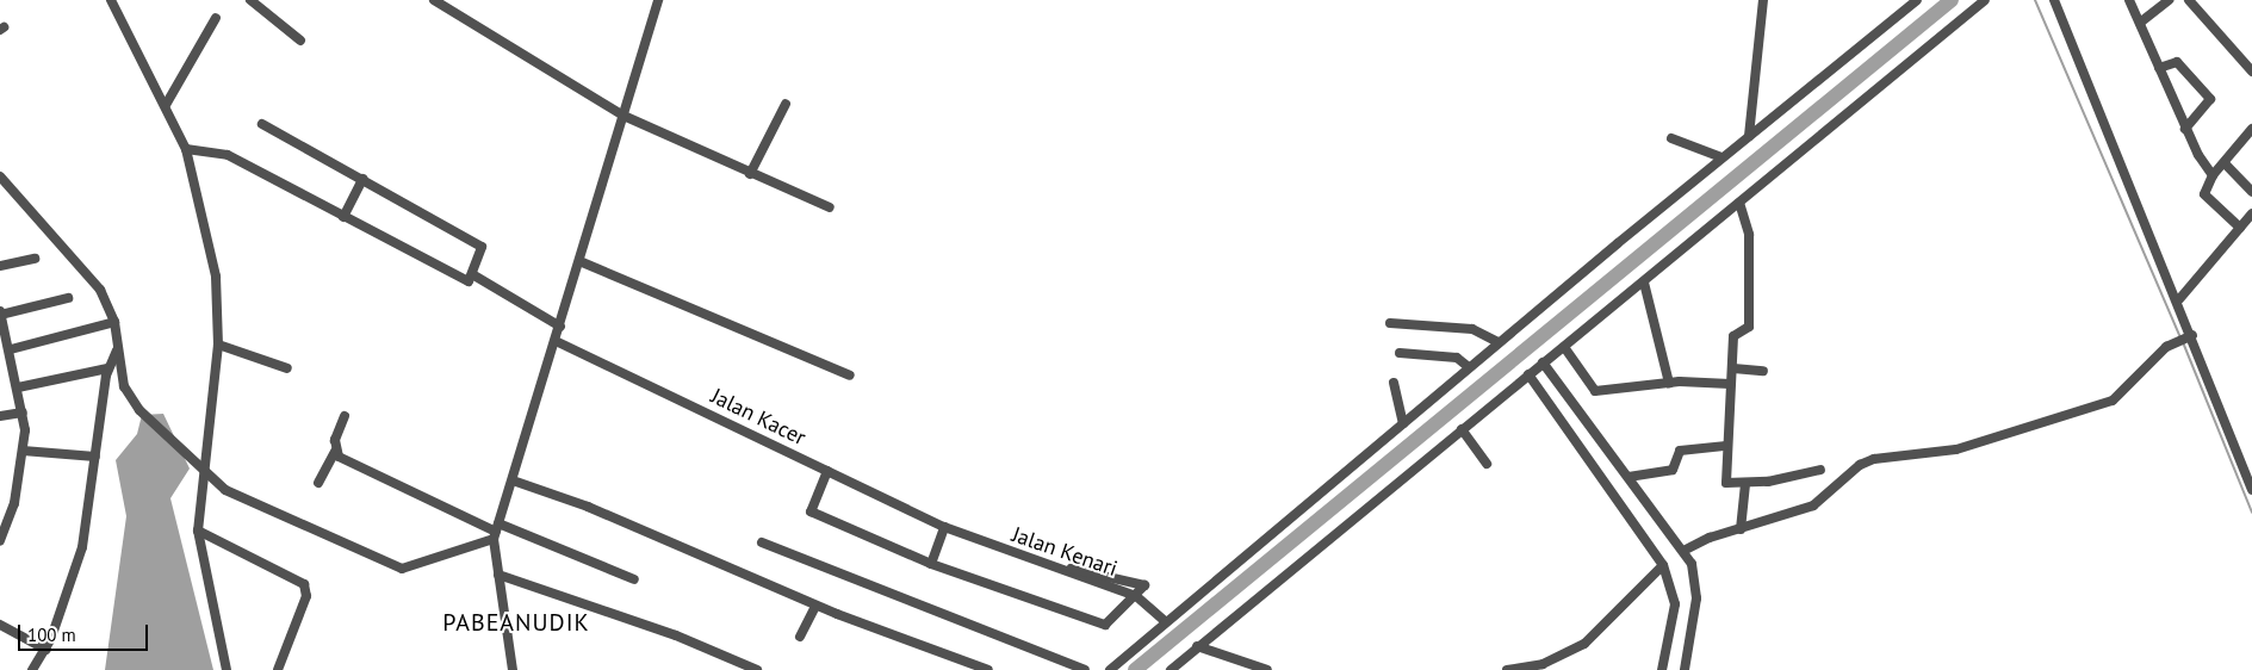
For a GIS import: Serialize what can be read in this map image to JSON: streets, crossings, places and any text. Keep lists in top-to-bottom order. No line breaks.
{"streets":{"street":["Jalan Kacer","Jalan Kenari"]},"crossings":[["Jalan Kacer","Jalan Kenari"]],"districts":["PABEANUDIK"],"scale_bar":"100 m"}
